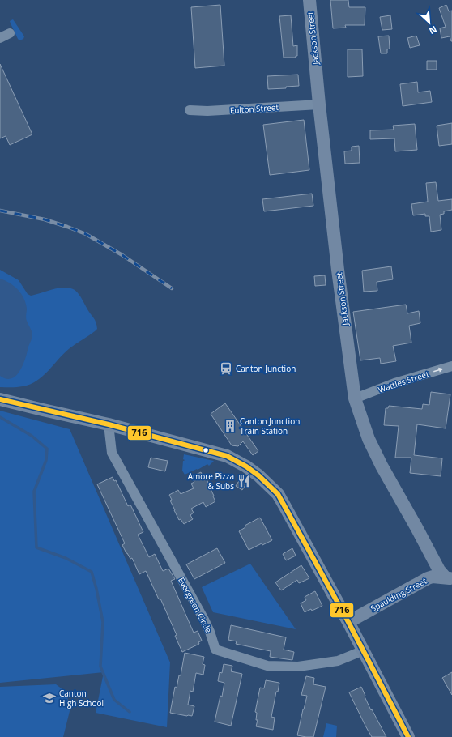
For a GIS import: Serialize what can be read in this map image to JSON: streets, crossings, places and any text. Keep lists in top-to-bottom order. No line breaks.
{"streets":{"street":["Jackson Street","Fulton Street","Wattles Street","Spaulding Street","Evergreen Circle"]},"crossings":[["Jackson Street","Fulton Street"],["Jackson Street","Wattles Street"],["Jackson Street","Spaulding Street"]],"one_way":["Wattles Street"],"places":{"station":["Canton Junction"],"building":["Canton Junction Train Station"],"restaurant":["Amore Pizza & Subs"],"school or university":["Canton High School"]},"lines":["transit line 716"],"north":"bottom right"}
